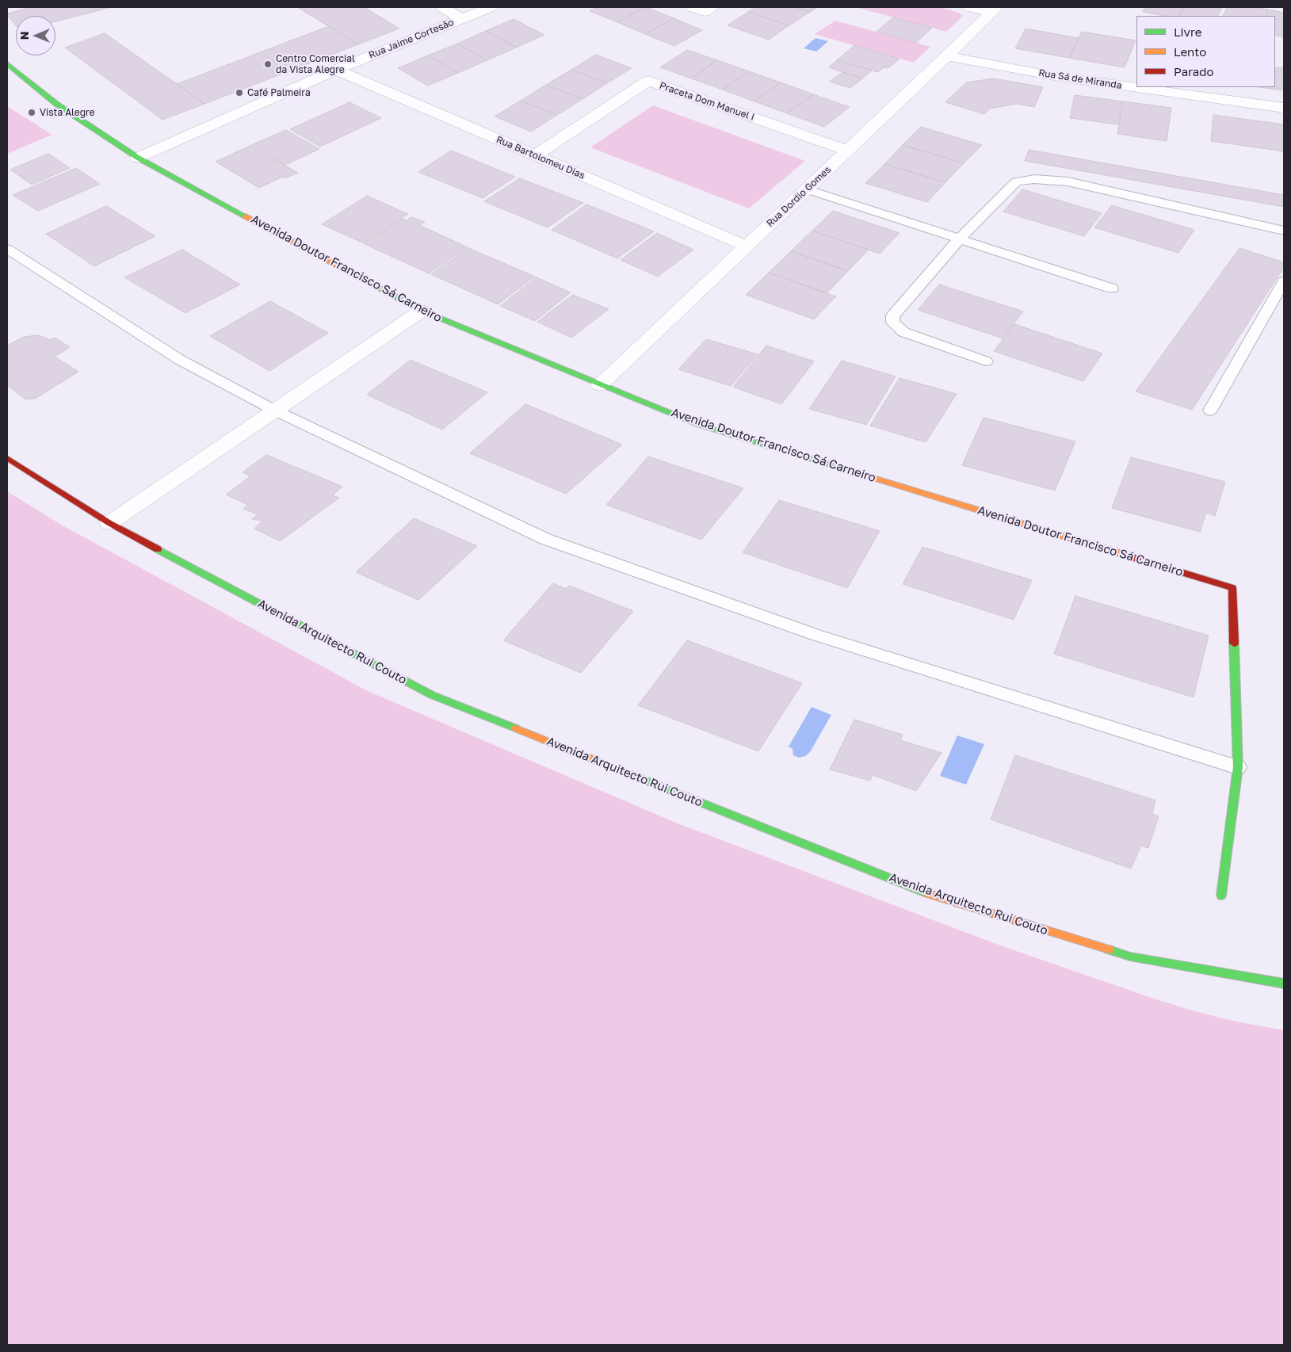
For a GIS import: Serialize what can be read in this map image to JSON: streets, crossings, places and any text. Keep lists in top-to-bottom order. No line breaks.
{"streets":{"street":["Rua Jaime Cortesão","Rua Sá de Miranda","Praceta Dom Manuel I","Rua Bartolomeu Dias","Rua Dordio Gomes","Avenida Doutor Francisco Sá Carneiro","Avenida Arquitecto Rui Couto"]},"crossings":[["Rua Jaime Cortesão","Rua Bartolomeu Dias"],["Rua Jaime Cortesão","Avenida Doutor Francisco Sá Carneiro"],["Rua Sá de Miranda","Rua Dordio Gomes"],["Praceta Dom Manuel I","Rua Bartolomeu Dias"],["Praceta Dom Manuel I","Rua Dordio Gomes"],["Rua Bartolomeu Dias","Rua Dordio Gomes"],["Rua Dordio Gomes","Avenida Doutor Francisco Sá Carneiro"]],"places":["Centro Comercial da Vista Alegre","Café Palmeira","Vista Alegre"],"legend":["Livre","Lento","Parado"],"north":"left"}
